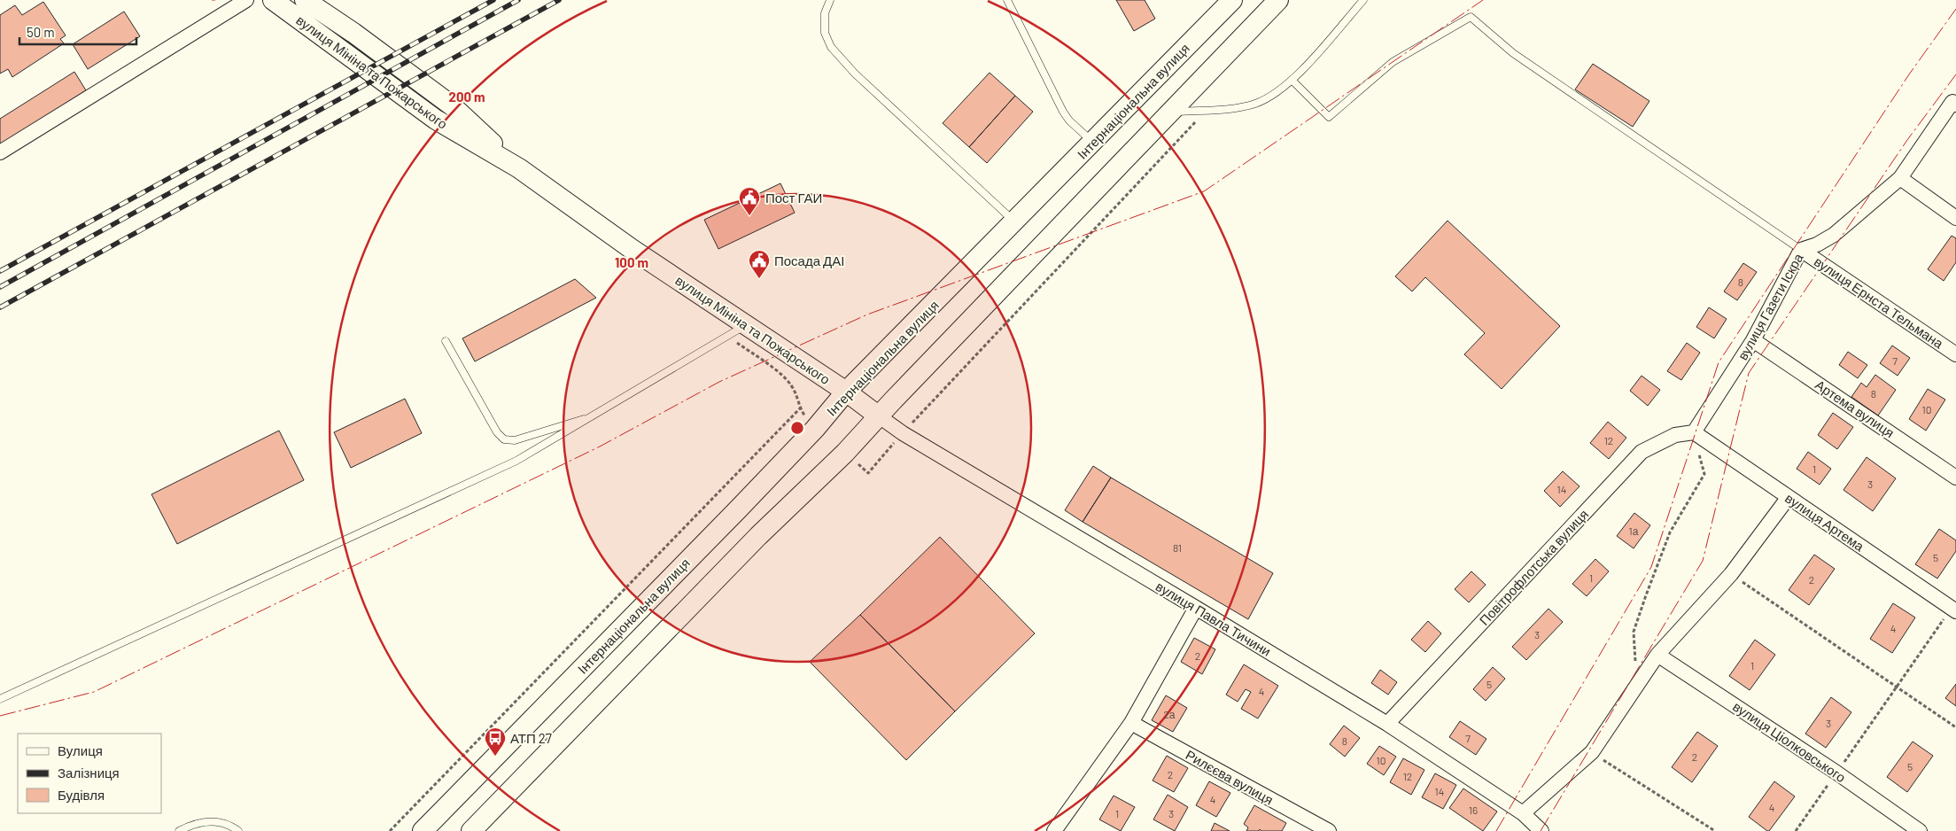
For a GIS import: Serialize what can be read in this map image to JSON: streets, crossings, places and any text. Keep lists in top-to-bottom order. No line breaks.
{"streets":{"main road":["вулиця Мініна та Пожарського","Інтернаціональна вулиця"],"street":["вулиця Ернста Тельмана","вулиця Газети Іскра","Артема вулиця","вулиця Артема","Повітрофлотська вулиця","вулиця Павла Тичини","вулиця Ціолковського","Рилєєва вулиця"]},"crossings":[["вулиця Мініна та Пожарського","Інтернаціональна вулиця"],["вулиця Мініна та Пожарського","вулиця Павла Тичини"],["вулиця Ернста Тельмана","вулиця Газети Іскра"],["вулиця Газети Іскра","Артема вулиця"],["вулиця Газети Іскра","вулиця Артема"],["вулиця Газети Іскра","Повітрофлотська вулиця"],["вулиця Артема","Повітрофлотська вулиця"],["Повітрофлотська вулиця","вулиця Павла Тичини"]],"places":{"public building":["Пост ГАИ","Посада ДАІ"],"bus stop":["АТП 27"]},"house_numbers":["8","7","8","10","12","1","3","14","1а","81","5","1","2","4","3","2","1","5","4","2а","3","7","8","2","10","5","2","12","14","4","4","16","1","3"],"legend":["Вулиця","Залізниця","Будівля"],"scale_bar":"50 m","rings":["200 m","100 m"]}
